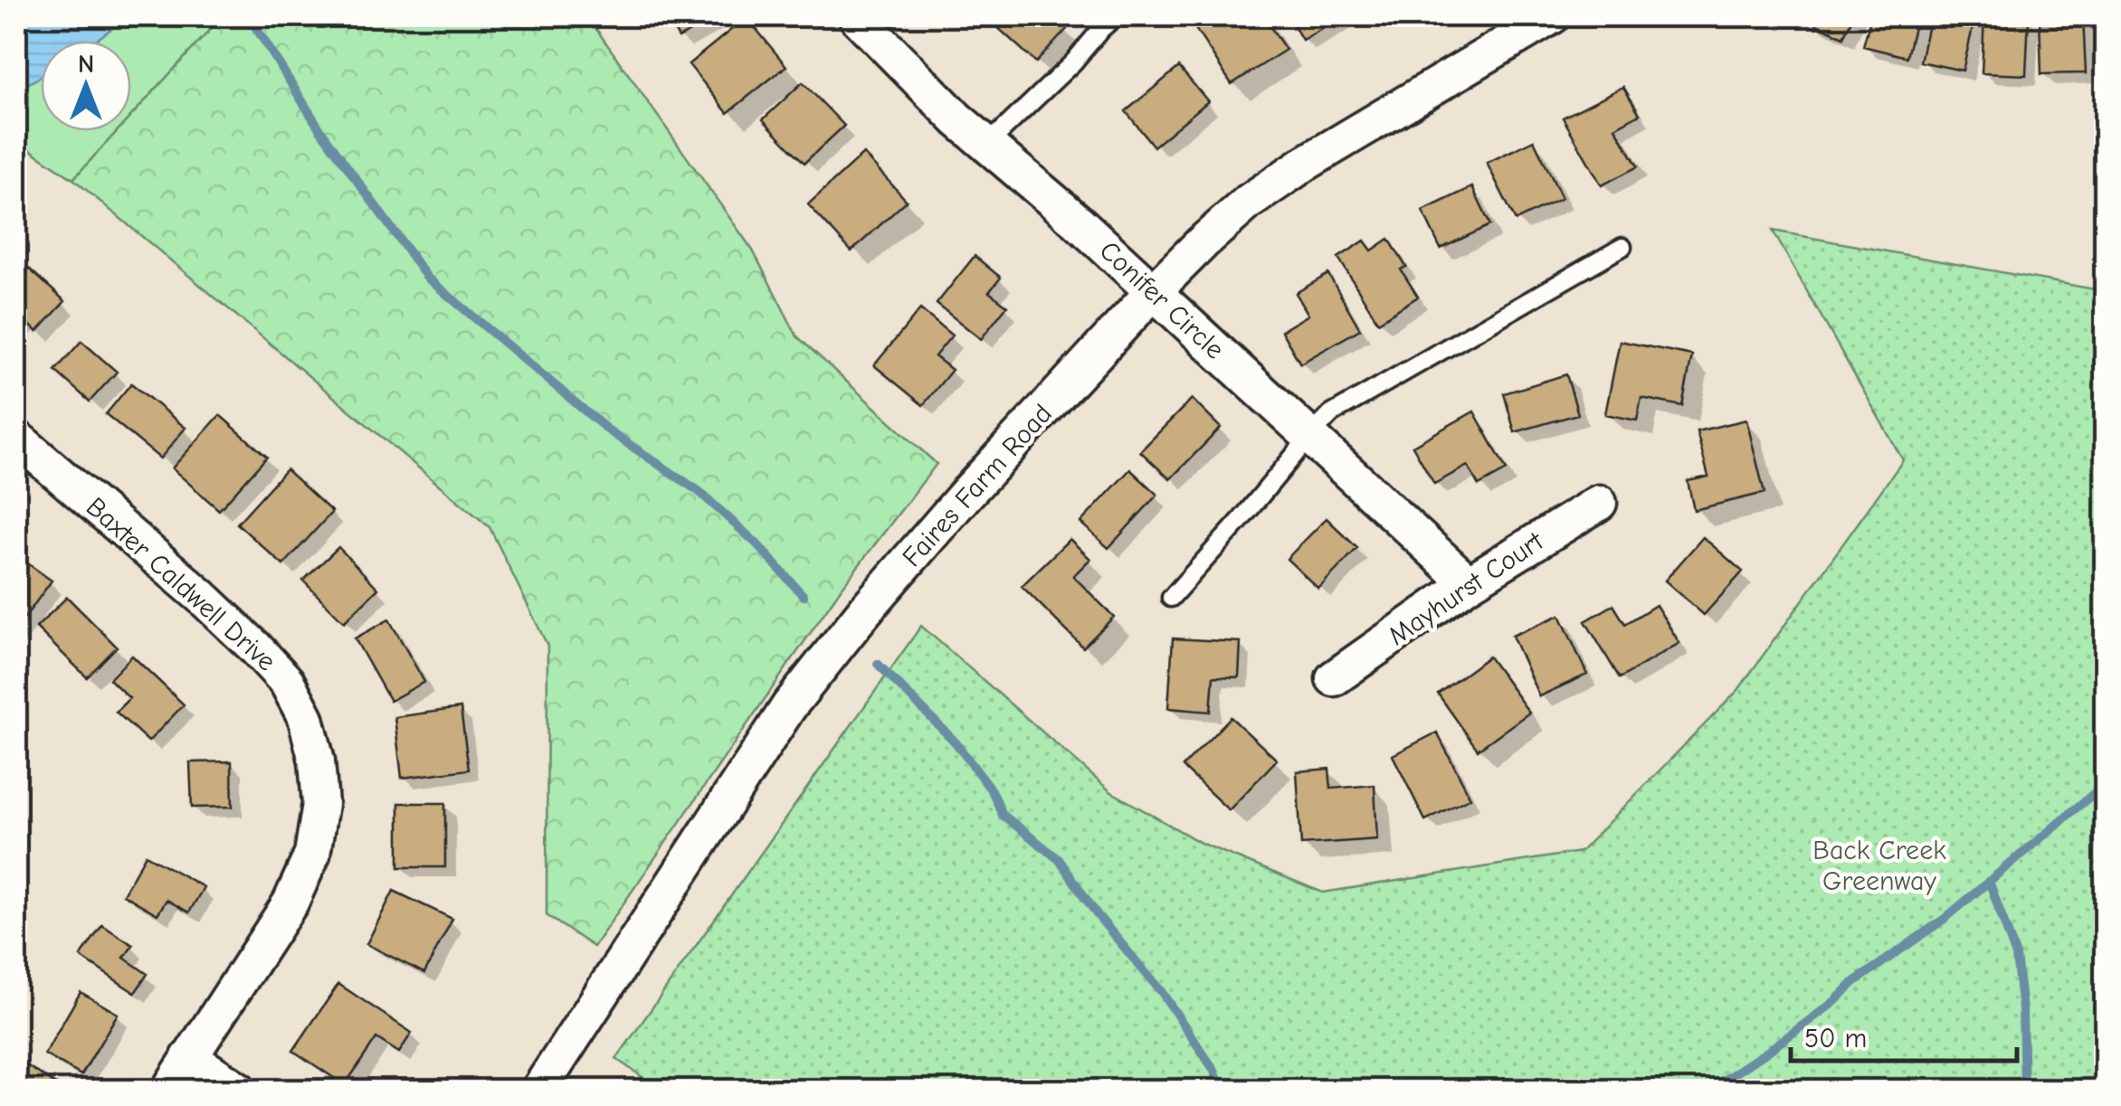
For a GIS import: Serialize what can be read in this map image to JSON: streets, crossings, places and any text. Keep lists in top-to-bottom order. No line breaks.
{"streets":{"street":["Conifer Circle","Faires Farm Road","Baxter Caldwell Drive","Mayhurst Court"]},"crossings":[["Conifer Circle","Faires Farm Road"],["Conifer Circle","Mayhurst Court"]],"parks":["Back Creek Greenway"],"scale_bar":"50 m","north":"top"}
